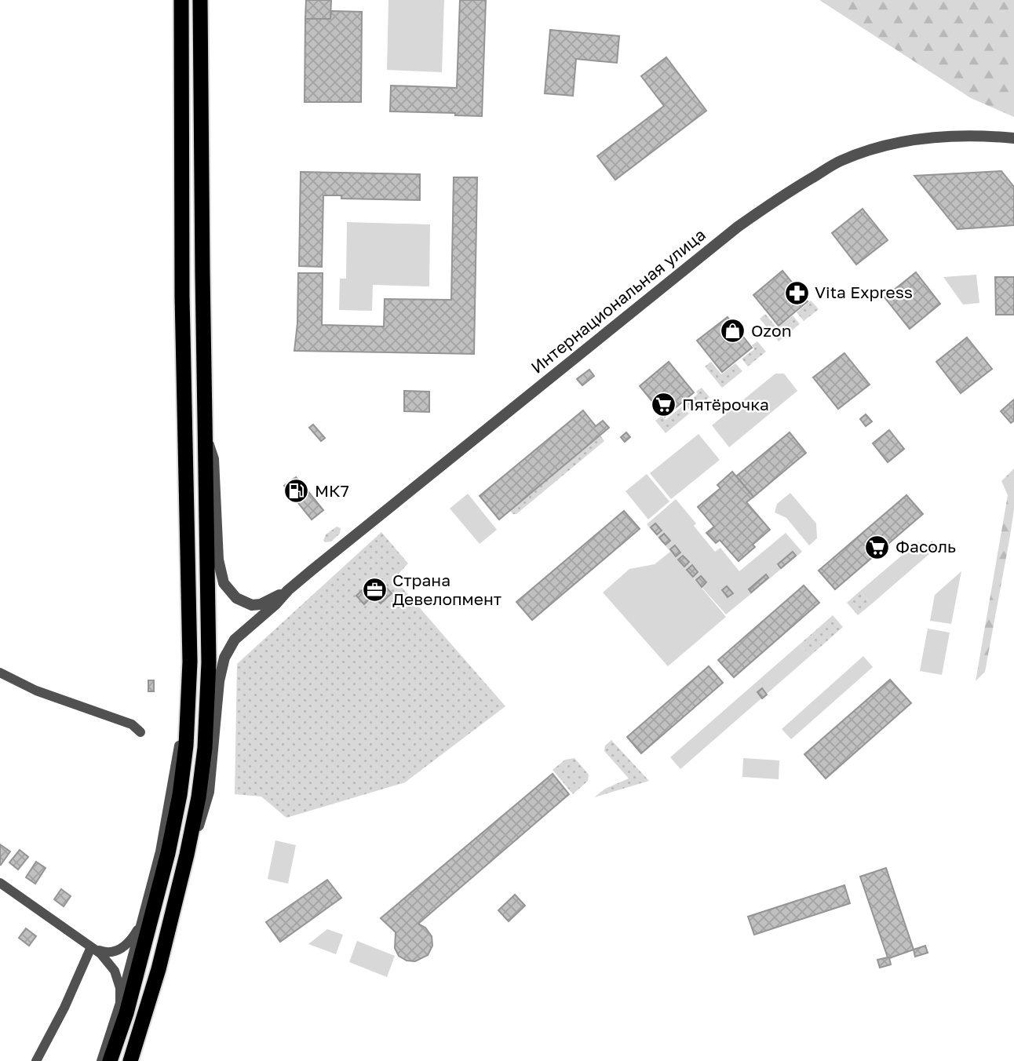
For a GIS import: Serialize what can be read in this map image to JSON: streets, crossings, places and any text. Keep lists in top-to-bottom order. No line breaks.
{"streets":{"street":["Интернациональная улица"]},"places":{"pharmacy":["Vita Express"],"shop":["Ozon"],"supermarket":["Пятёрочка","Фасоль"],"fuel station":["МК7"],"office":["Страна Девелопмент"]}}
